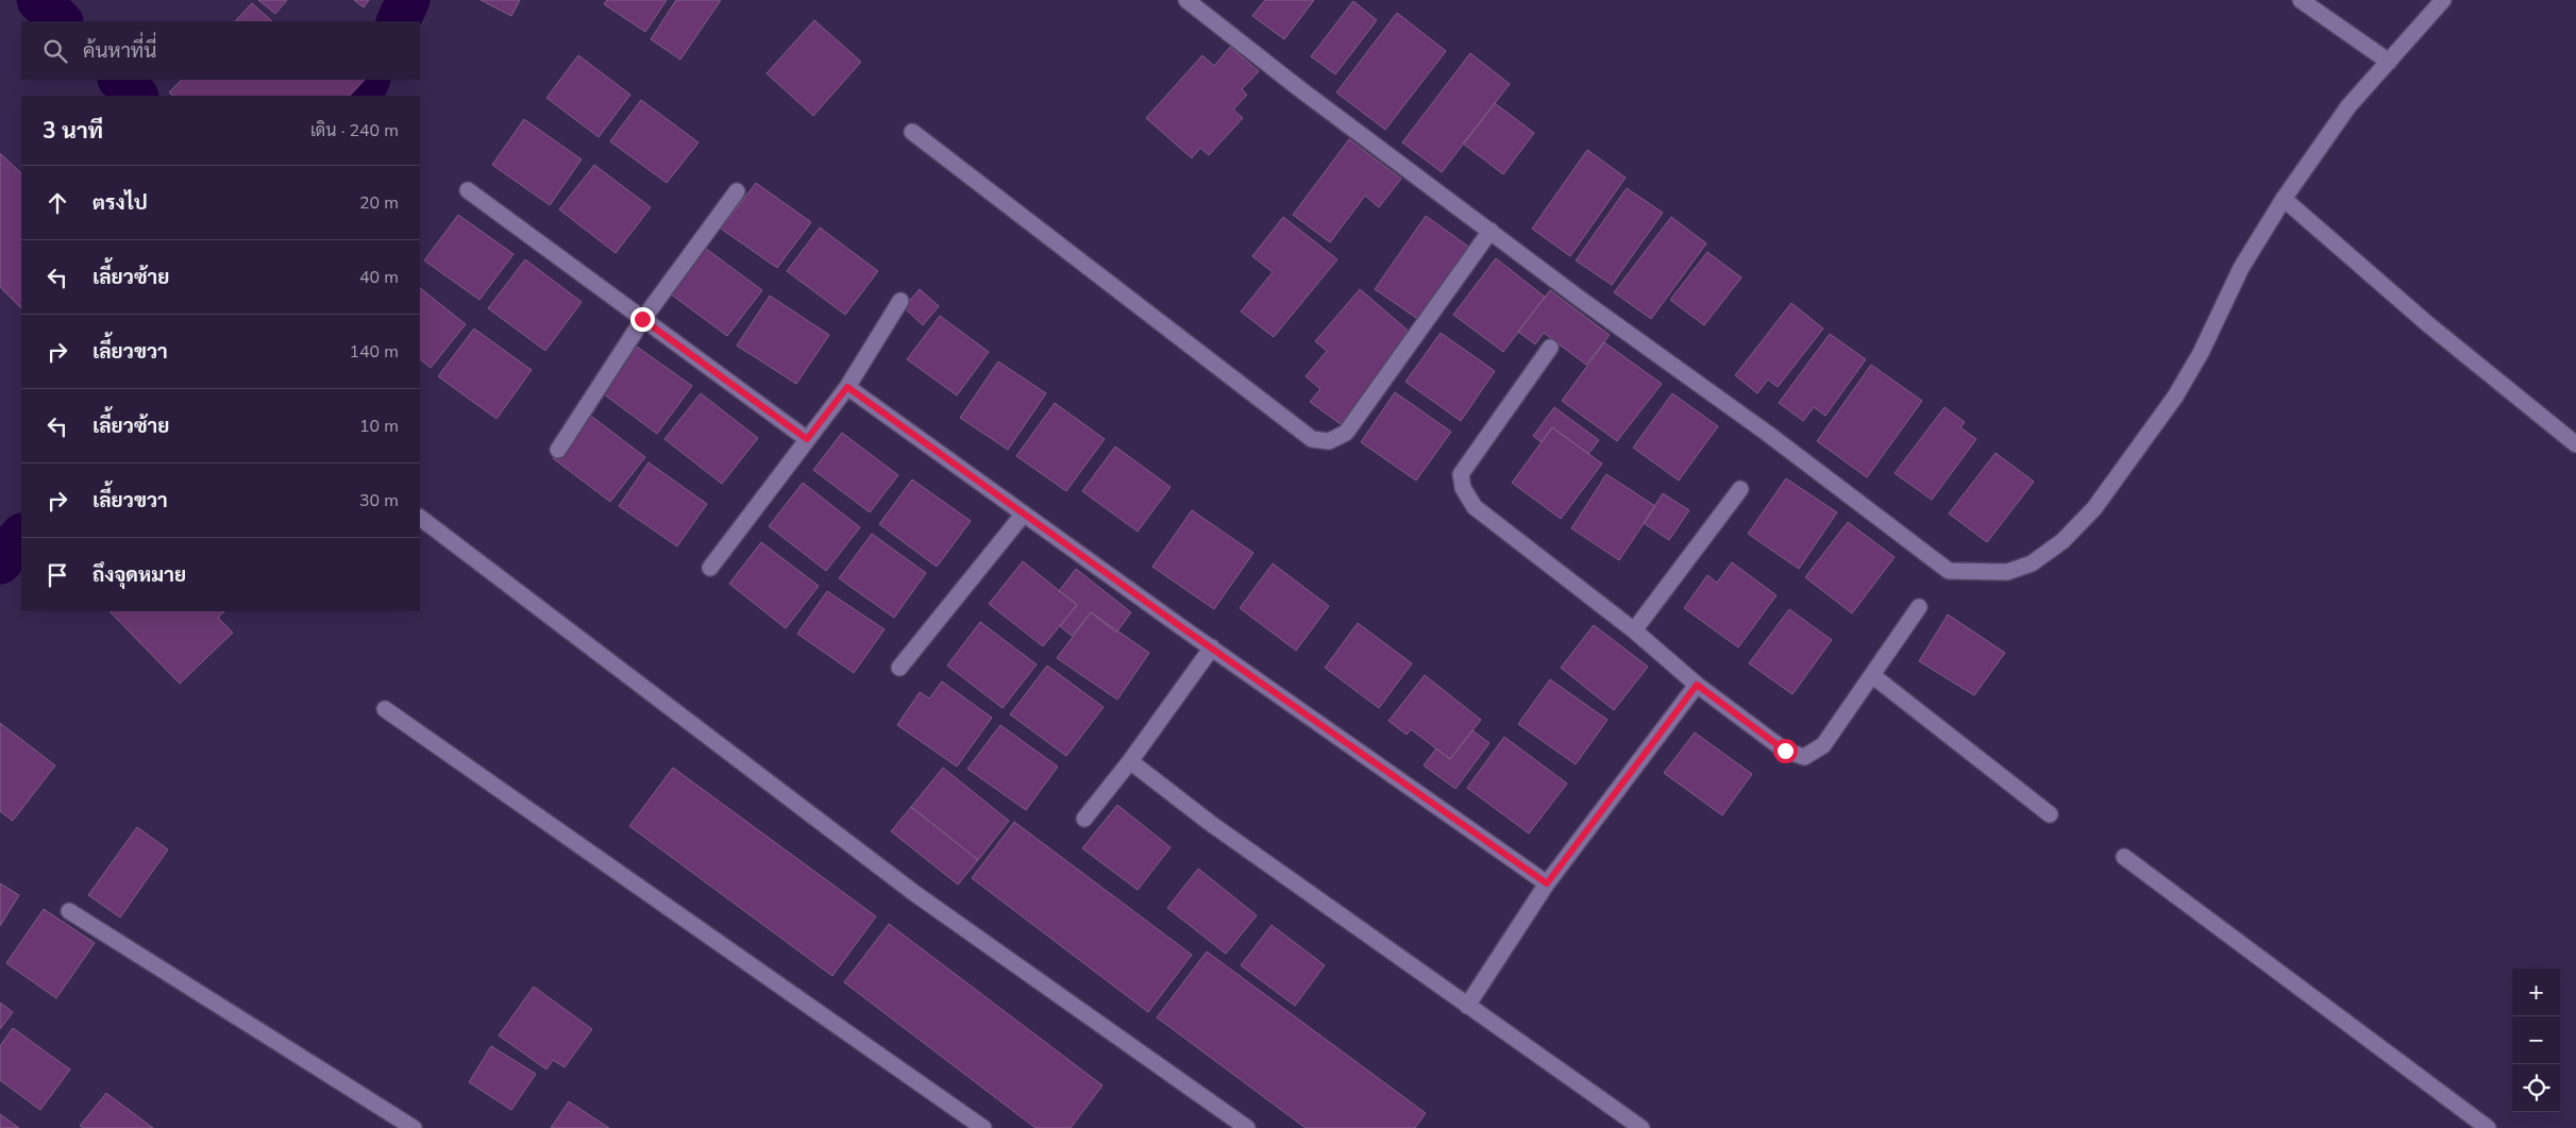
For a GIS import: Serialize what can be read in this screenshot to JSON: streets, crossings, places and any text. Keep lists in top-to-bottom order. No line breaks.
{"page":{"search":"ค้นหาที่นี่","heading":["3 นาที","เดิน · 240 m"],"list":[["ตรงไป","20 m"],["เลี้ยวซ้าย","40 m"],["เลี้ยวขวา","140 m"],["เลี้ยวซ้าย","10 m"],["เลี้ยวขวา","30 m"],"ถึงจุดหมาย"],"map_buttons":["+","−"]}}
